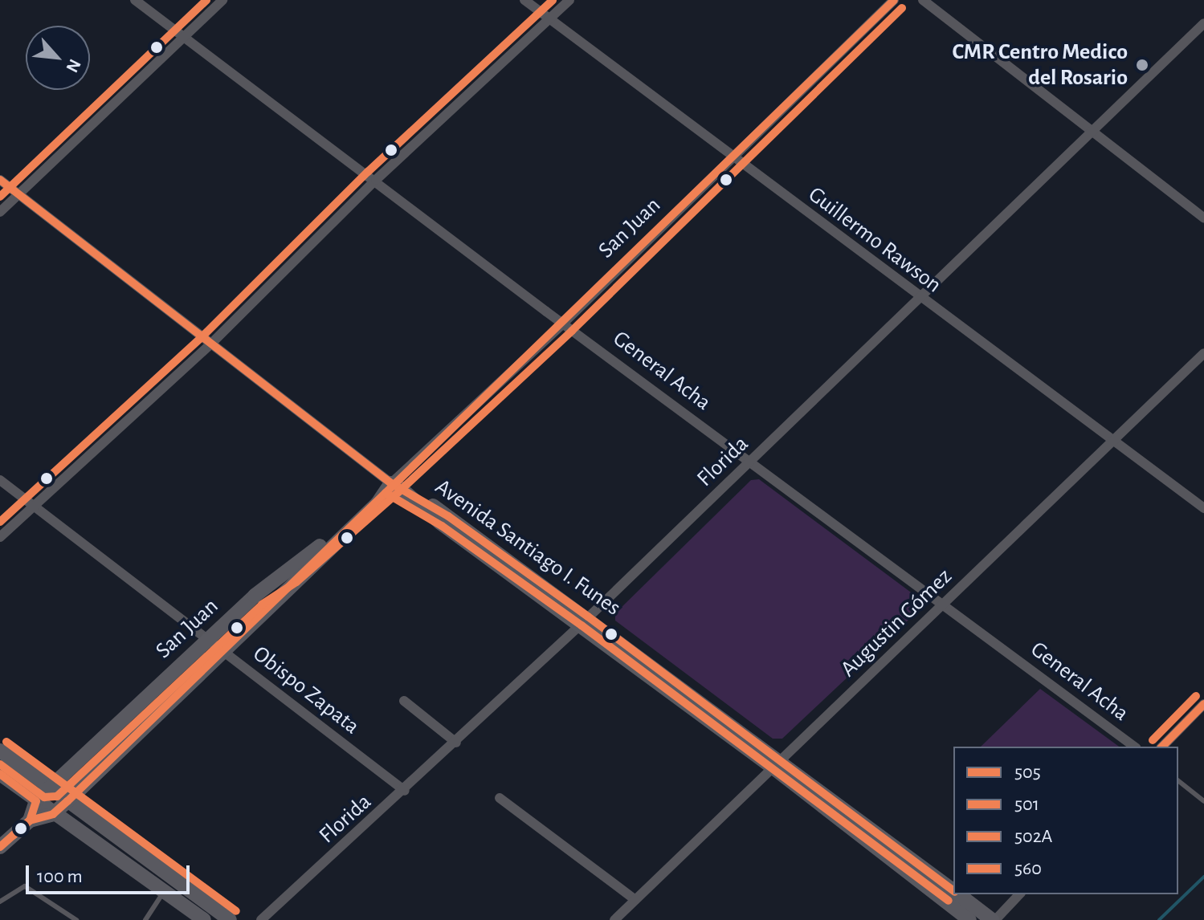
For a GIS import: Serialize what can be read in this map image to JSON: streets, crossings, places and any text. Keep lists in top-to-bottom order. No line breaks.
{"streets":{"main road":["San Juan","Avenida Santiago I. Funes"],"street":["Guillermo Rawson","General Acha","Florida","Augustin Gómez","Obispo Zapata"]},"crossings":[["San Juan","Guillermo Rawson"],["San Juan","General Acha"],["San Juan","Avenida Santiago I. Funes"],["San Juan","Obispo Zapata"],["Guillermo Rawson","Florida"],["Guillermo Rawson","Augustin Gómez"],["General Acha","Florida"],["General Acha","Augustin Gómez"],["Florida","Avenida Santiago I. Funes"],["Florida","Obispo Zapata"],["Avenida Santiago I. Funes","Augustin Gómez"]],"places":["CMR Centro Medico del Rosario"],"lines":["transit line 505","transit line 502A","transit line 501","transit line 560"],"legend":["505","501","502A","560"],"scale_bar":"100 m","north":"bottom right"}
